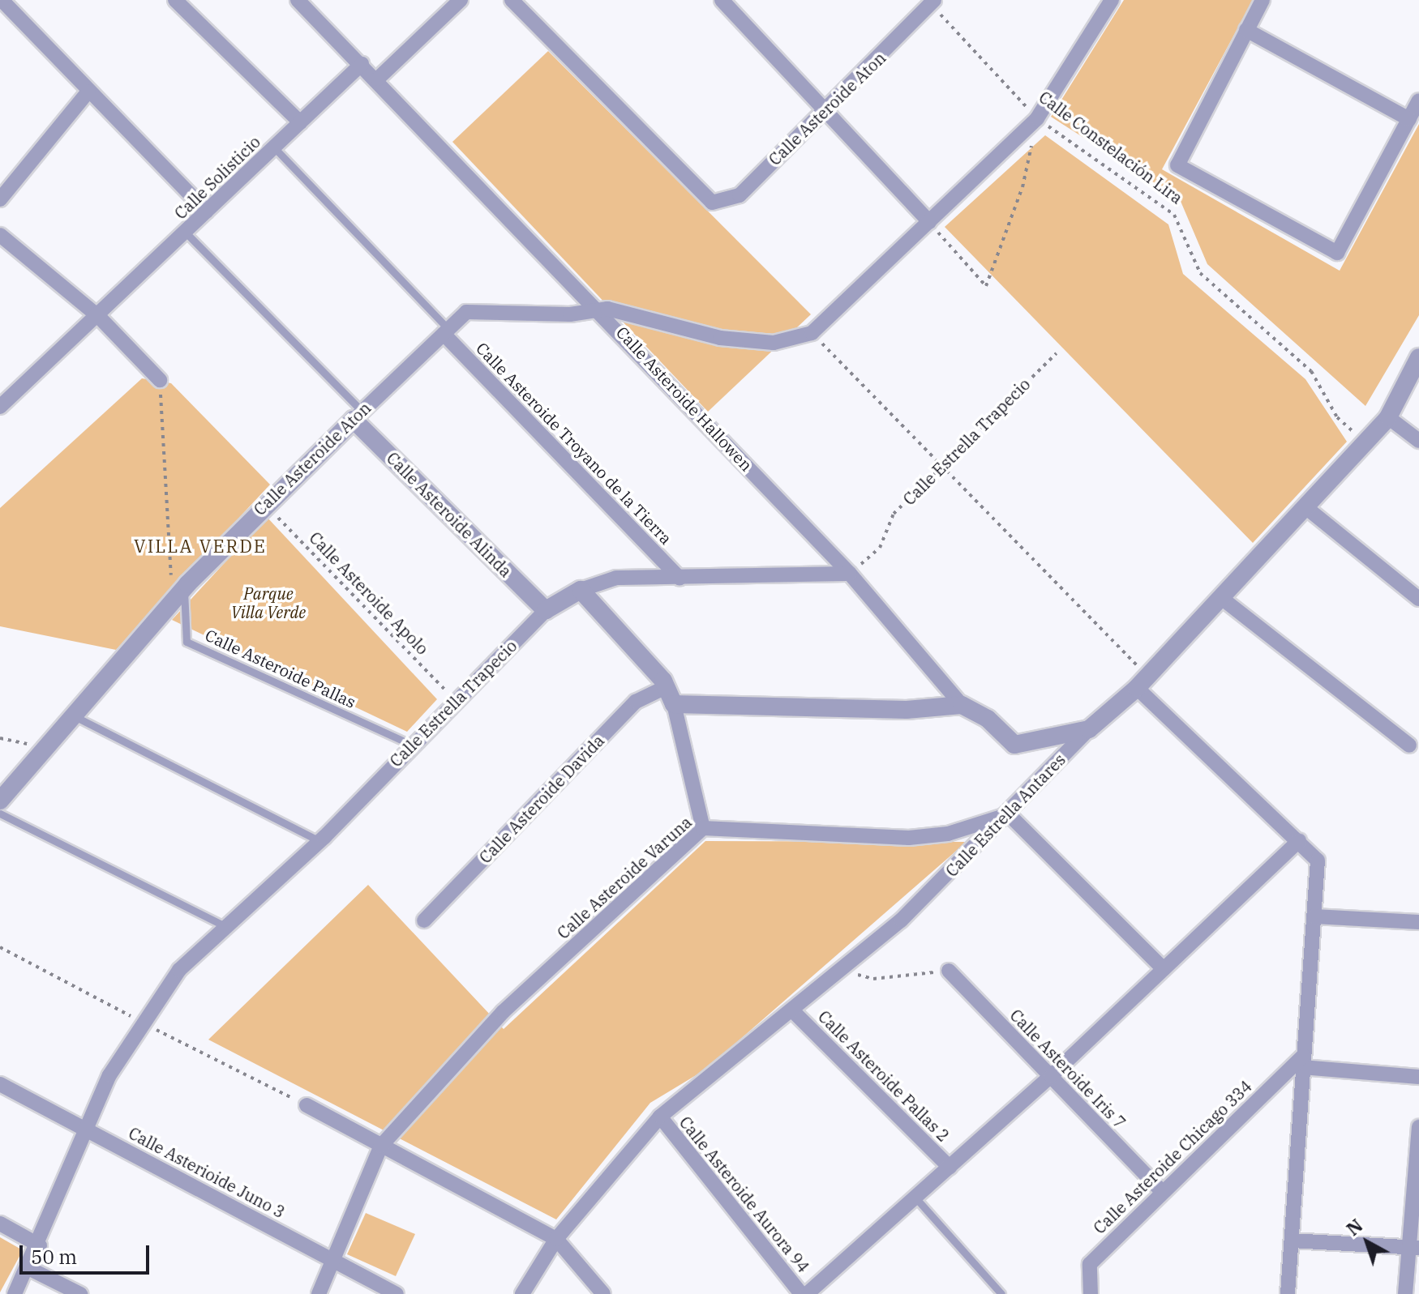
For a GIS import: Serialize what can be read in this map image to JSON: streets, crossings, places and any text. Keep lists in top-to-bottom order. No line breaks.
{"streets":{"street":["Calle Asteroide Aton","Calle Solisticio","Calle Asteroide Hallowen","Calle Estrella Trapecio","Calle Asteroide Troyano de la Tierra","Calle Asteroide Alinda","Calle Asteroide Davida","Calle Estrella Antares","Calle Asteroide Varuna","Calle Asteroide Iris 7","Calle Asteroide Pallas 2","Calle Asteroide Chicago 334","Calle Asterioide Juno 3","Calle Asteroide Aurora 94"],"lane":["Calle Asteroide Pallas"],"path":["Calle Constelación Lira","Calle Asteroide Apolo"]},"crossings":[["Calle Asteroide Aton","Calle Constelación Lira"],["Calle Asteroide Aton","Calle Asteroide Hallowen"],["Calle Asteroide Aton","Calle Asteroide Troyano de la Tierra"],["Calle Asteroide Aton","Calle Asteroide Alinda"],["Calle Asteroide Aton","Calle Asteroide Apolo"],["Calle Asteroide Aton","Calle Asteroide Pallas"],["Calle Constelación Lira","Calle Estrella Antares"],["Calle Solisticio","Calle Asteroide Hallowen"],["Calle Solisticio","Calle Asteroide Troyano de la Tierra"],["Calle Solisticio","Calle Asteroide Alinda"],["Calle Asteroide Hallowen","Calle Estrella Trapecio"],["Calle Asteroide Hallowen","Calle Estrella Antares"],["Calle Estrella Trapecio","Calle Asteroide Troyano de la Tierra"],["Calle Estrella Trapecio","Calle Asteroide Alinda"],["Calle Estrella Trapecio","Calle Asteroide Apolo"],["Calle Estrella Trapecio","Calle Asteroide Pallas"],["Calle Estrella Trapecio","Calle Asterioide Juno 3"],["Calle Estrella Antares","Calle Asteroide Varuna"],["Calle Estrella Antares","Calle Asteroide Pallas 2"],["Calle Estrella Antares","Calle Asteroide Aurora 94"],["Calle Asteroide Varuna","Calle Asterioide Juno 3"],["Calle Asteroide Iris 7","Calle Asteroide Chicago 334"]],"districts":["VILLA VERDE"],"parks":["Parque Villa Verde"],"scale_bar":"50 m","north":"top left"}
